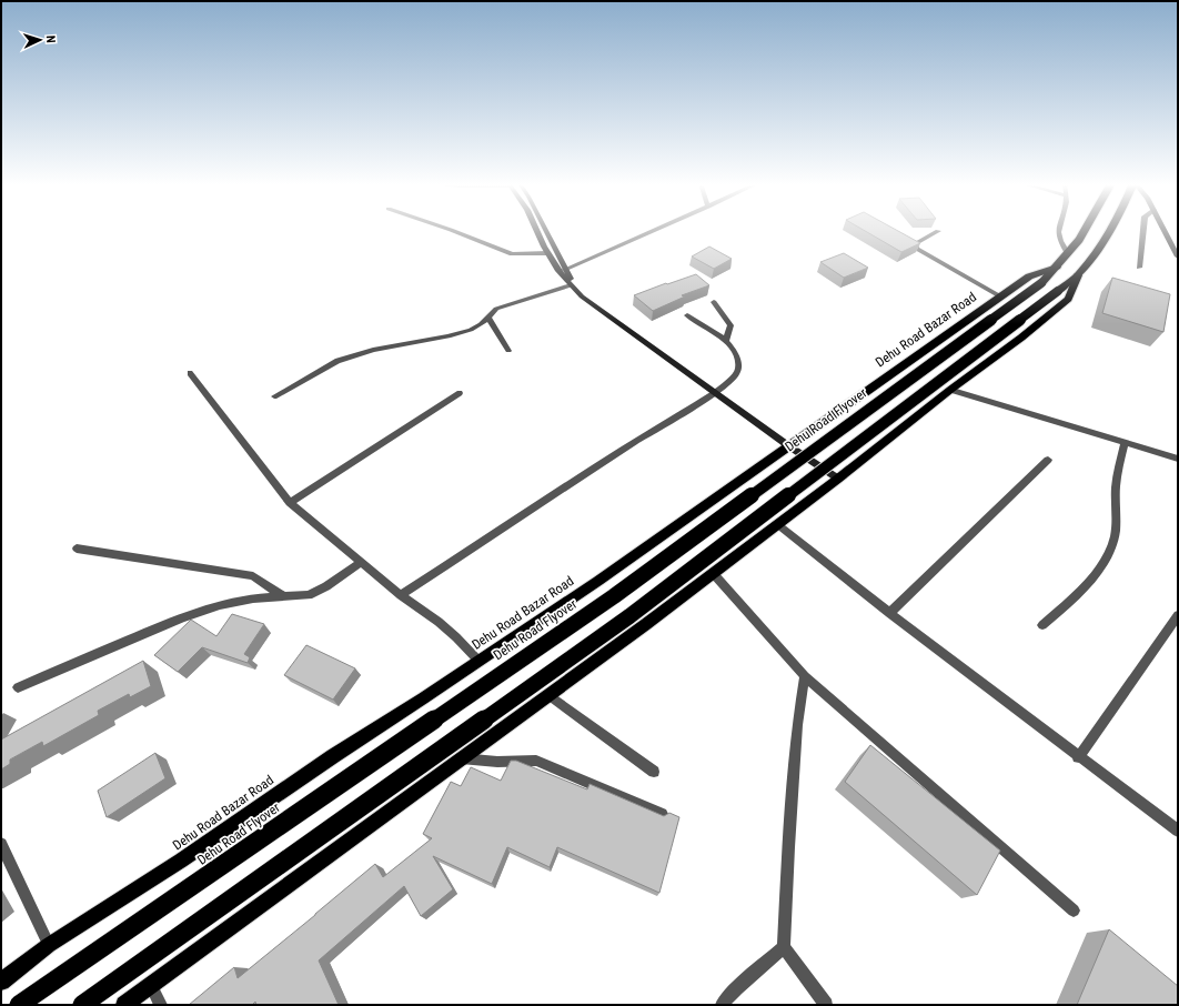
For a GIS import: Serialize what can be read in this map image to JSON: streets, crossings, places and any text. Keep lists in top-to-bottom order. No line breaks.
{"streets":{"highway":["Dehu Road Flyover"],"main road":["Dehu Road Bazar Road"]},"crossings":[["Dehu Road Bazar Road","Dehu Road Flyover"]],"north":"right"}
